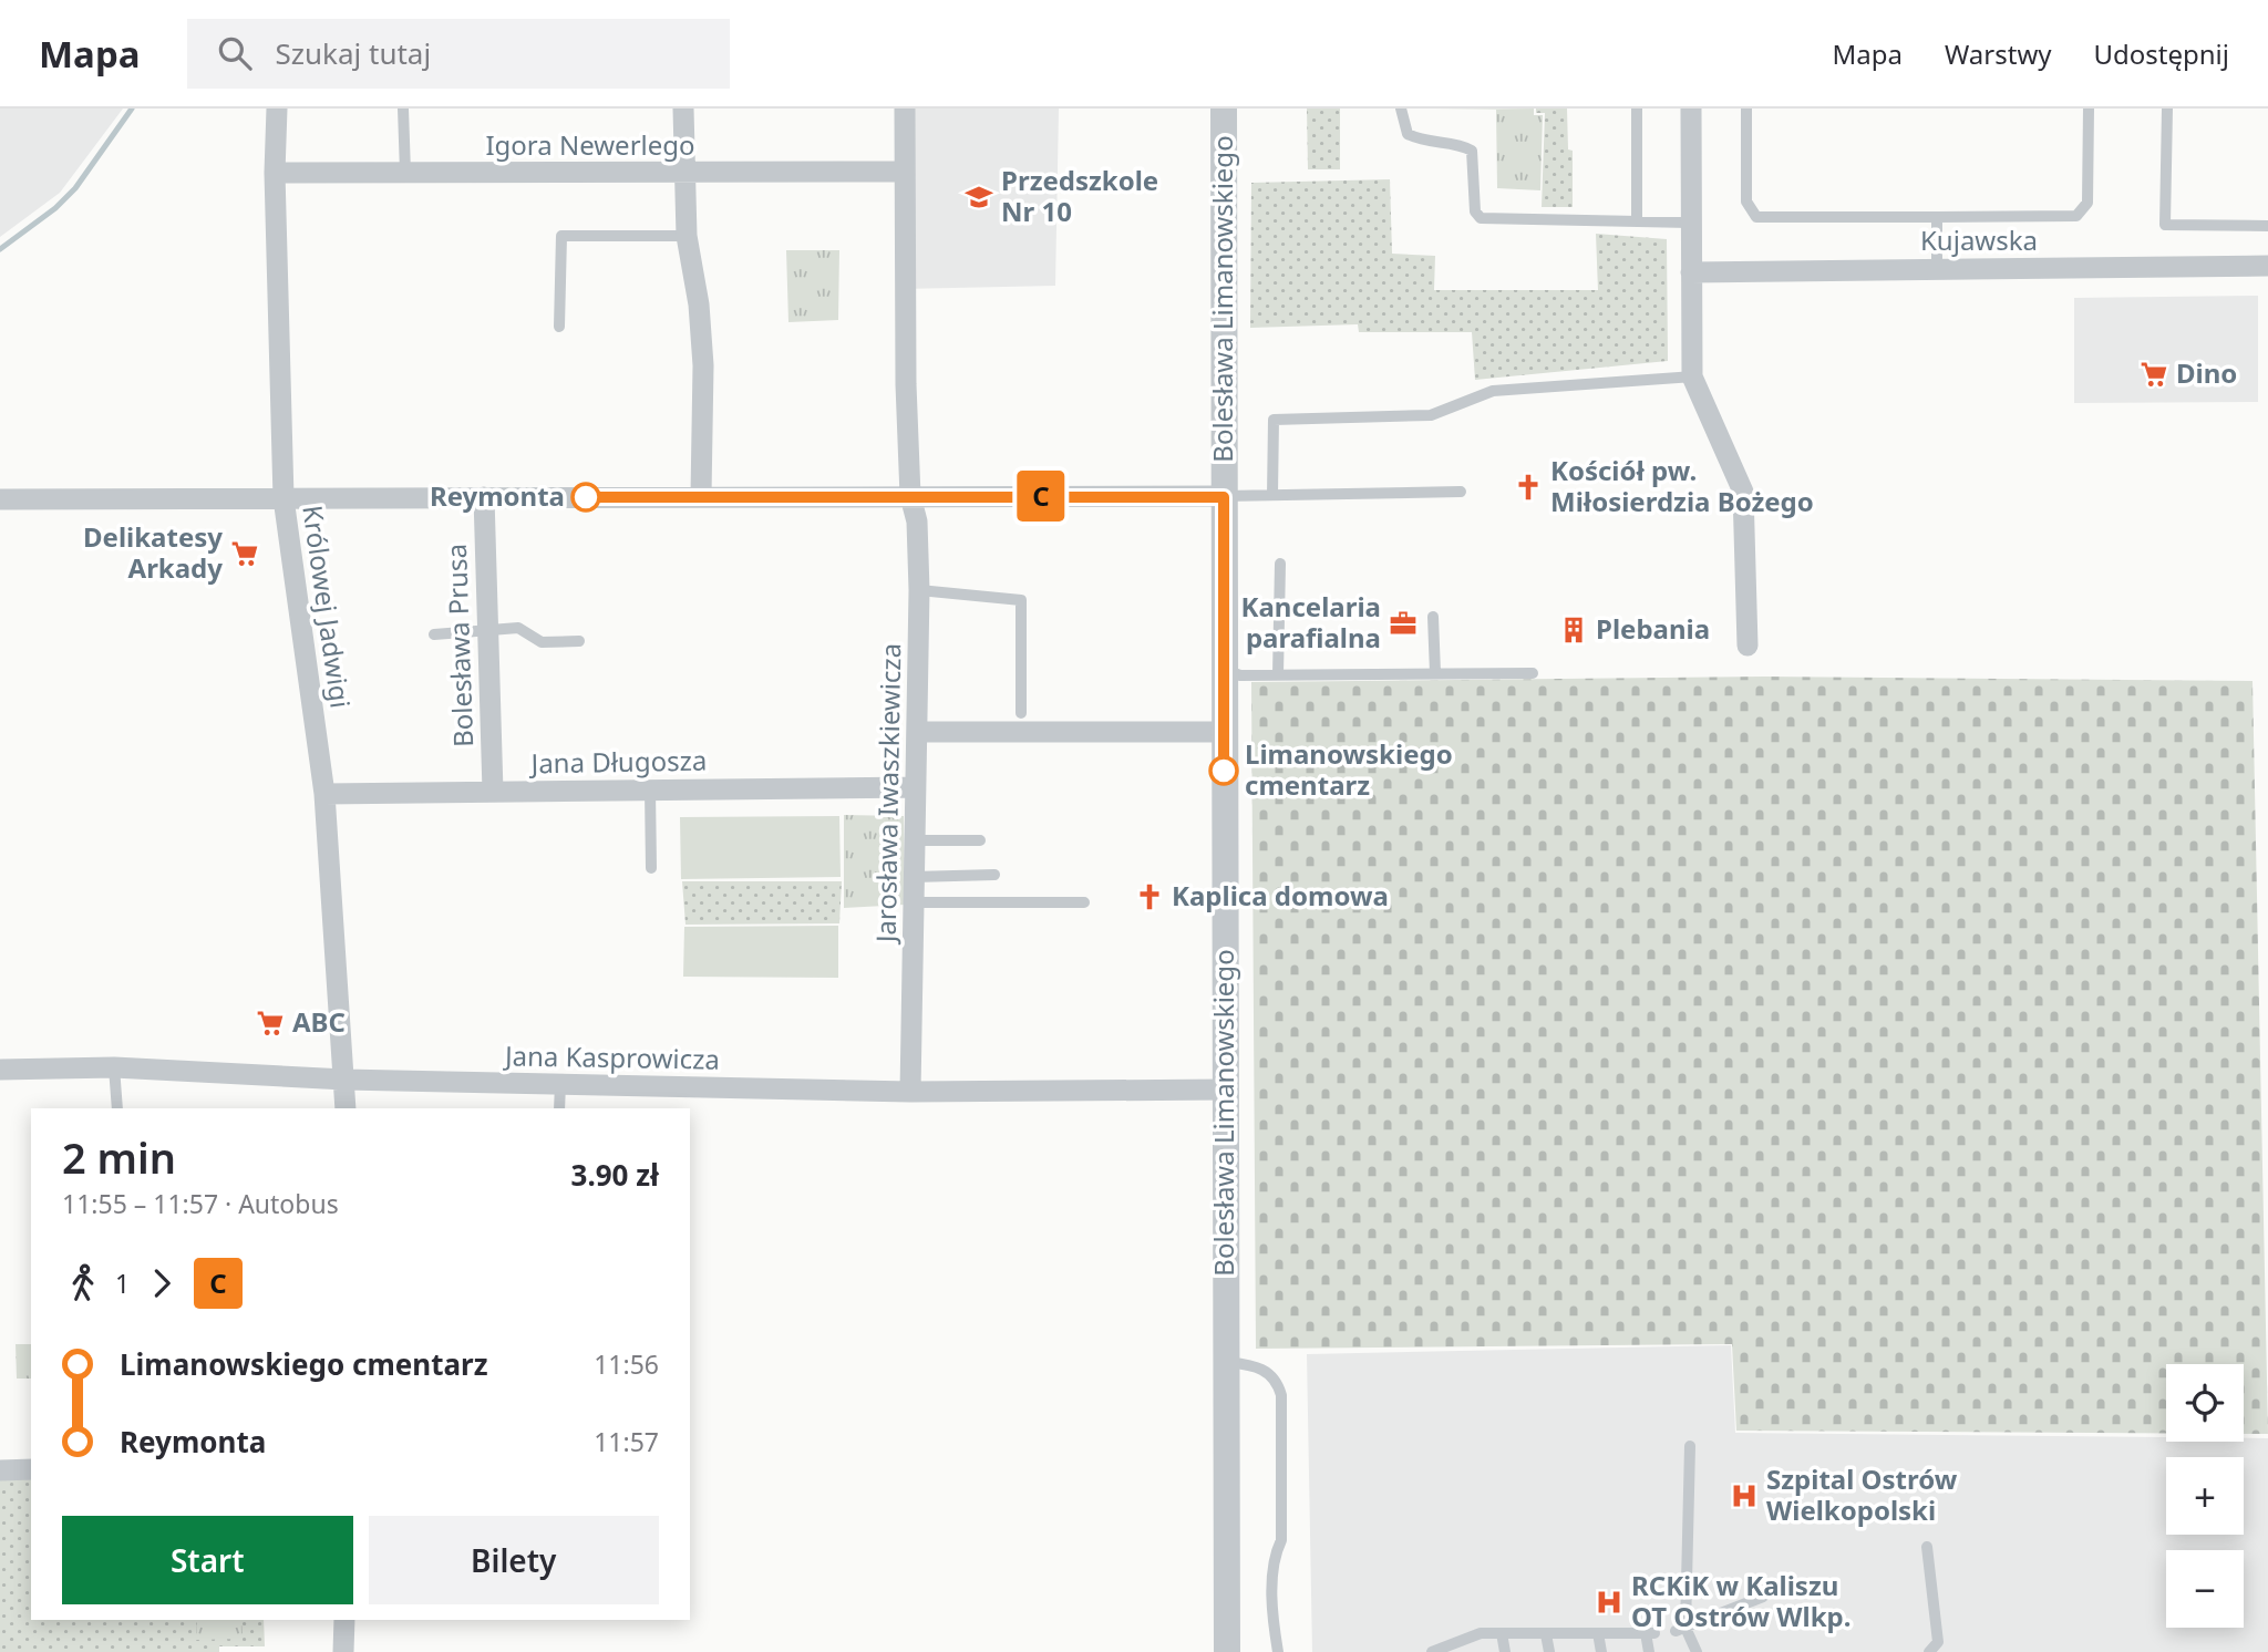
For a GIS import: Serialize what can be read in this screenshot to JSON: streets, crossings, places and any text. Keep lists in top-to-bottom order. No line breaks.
{"streets":{"street":["Igora Newerlego","Kujawska","Bolesława Limanowskiego","Królowej Jadwigi","Bolesława Prusa","Jana Długosza","Jarosława Iwaszkiewicza","Jana Kasprowicza"]},"crossings":[["Igora Newerlego","Królowej Jadwigi"],["Igora Newerlego","Jarosława Iwaszkiewicza"],["Bolesława Limanowskiego","Jana Kasprowicza"],["Królowej Jadwigi","Jana Długosza"],["Królowej Jadwigi","Jana Kasprowicza"],["Bolesława Prusa","Jana Długosza"],["Jana Długosza","Jarosława Iwaszkiewicza"],["Jarosława Iwaszkiewicza","Jana Kasprowicza"]],"places":{"school or university":["Przedszkole Nr 10"],"supermarket":["Dino","Delikatesy Arkady","ABC"],"church":["Kościół pw. Miłosierdzia Bożego","Kaplica domowa"],"other":["Reymonta","Limanowskiego cmentarz"],"office":["Kancelaria parafialna"],"building":["Plebania"],"hospital":["Szpital Ostrów Wielkopolski","RCKiK w Kaliszu OT Ostrów Wlkp."]},"lines":["bus line C"],"page":{"header":"Mapa","search":"Szukaj tutaj","nav":["Mapa","Warstwy","Udostępnij"],"on_map":"C","heading":["2 min","11:55 – 11:57 · Autobus","3.90 zł"],"legs":["1","C"],"list":[{"name":"Limanowskiego cmentarz","value":"11:56"},{"name":"Reymonta","value":"11:57"}],"map_buttons":["+","−"],"buttons":["Start","Bilety"]}}
